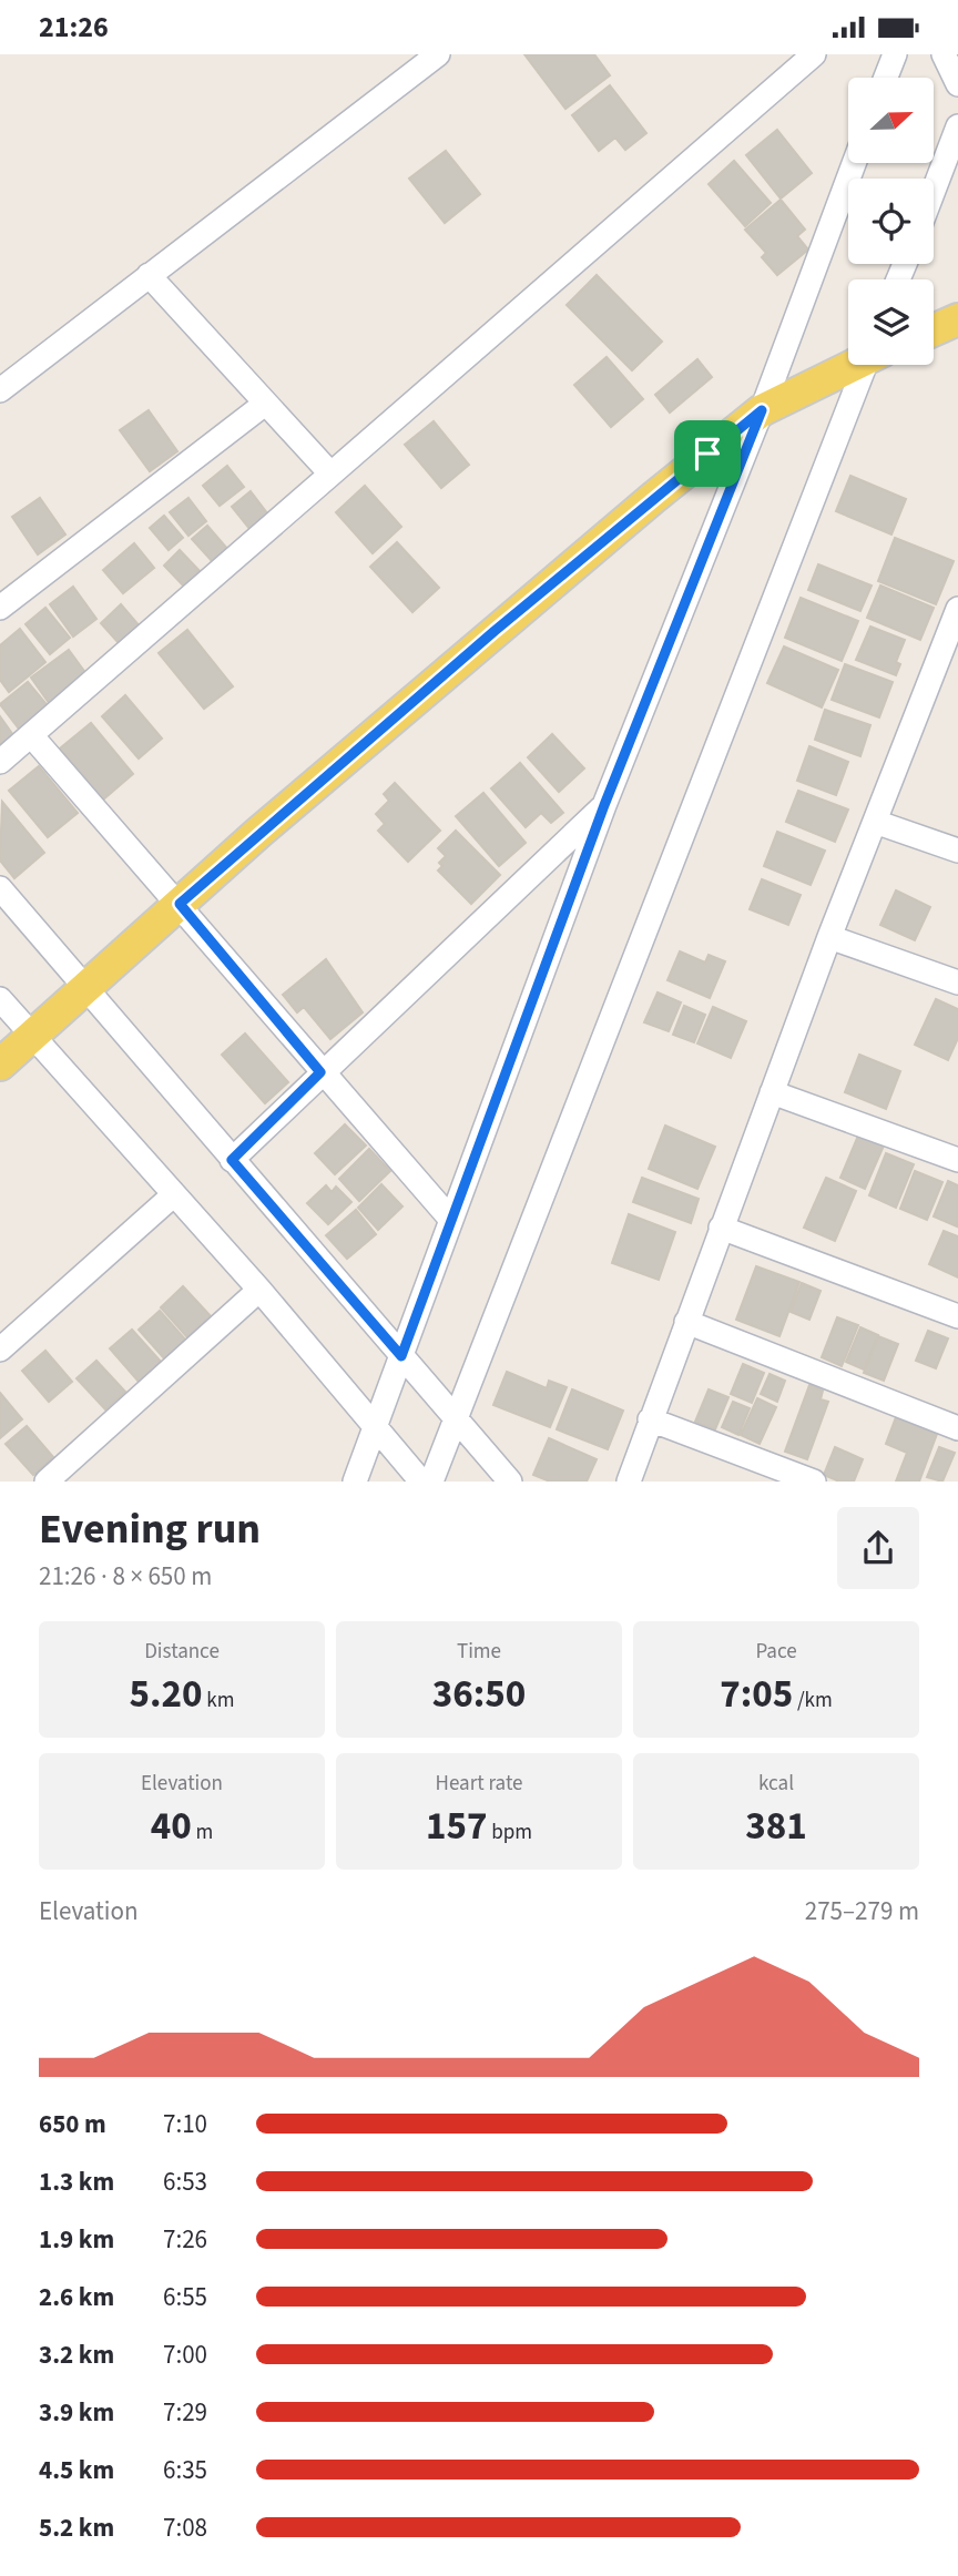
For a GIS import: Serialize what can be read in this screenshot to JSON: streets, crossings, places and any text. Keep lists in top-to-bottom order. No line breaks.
{"north":"right","page":{"status":"21:26","heading":["Evening run","21:26 · 8 × 650 m"],"stats":[["Distance","5.20 km"],["Time","36:50"],["Pace","7:05 /km"],["Elevation","40 m"],["Heart rate","157 bpm"],["kcal","381"]],"chart":["Elevation","275–279 m"],"list":[{"name":"650 m","note":"7:10"},{"name":"1.3 km","note":"6:53"},{"name":"1.9 km","note":"7:26"},{"name":"2.6 km","note":"6:55"},{"name":"3.2 km","note":"7:00"},{"name":"3.9 km","note":"7:29"},{"name":"4.5 km","note":"6:35"},{"name":"5.2 km","note":"7:08"}]}}
